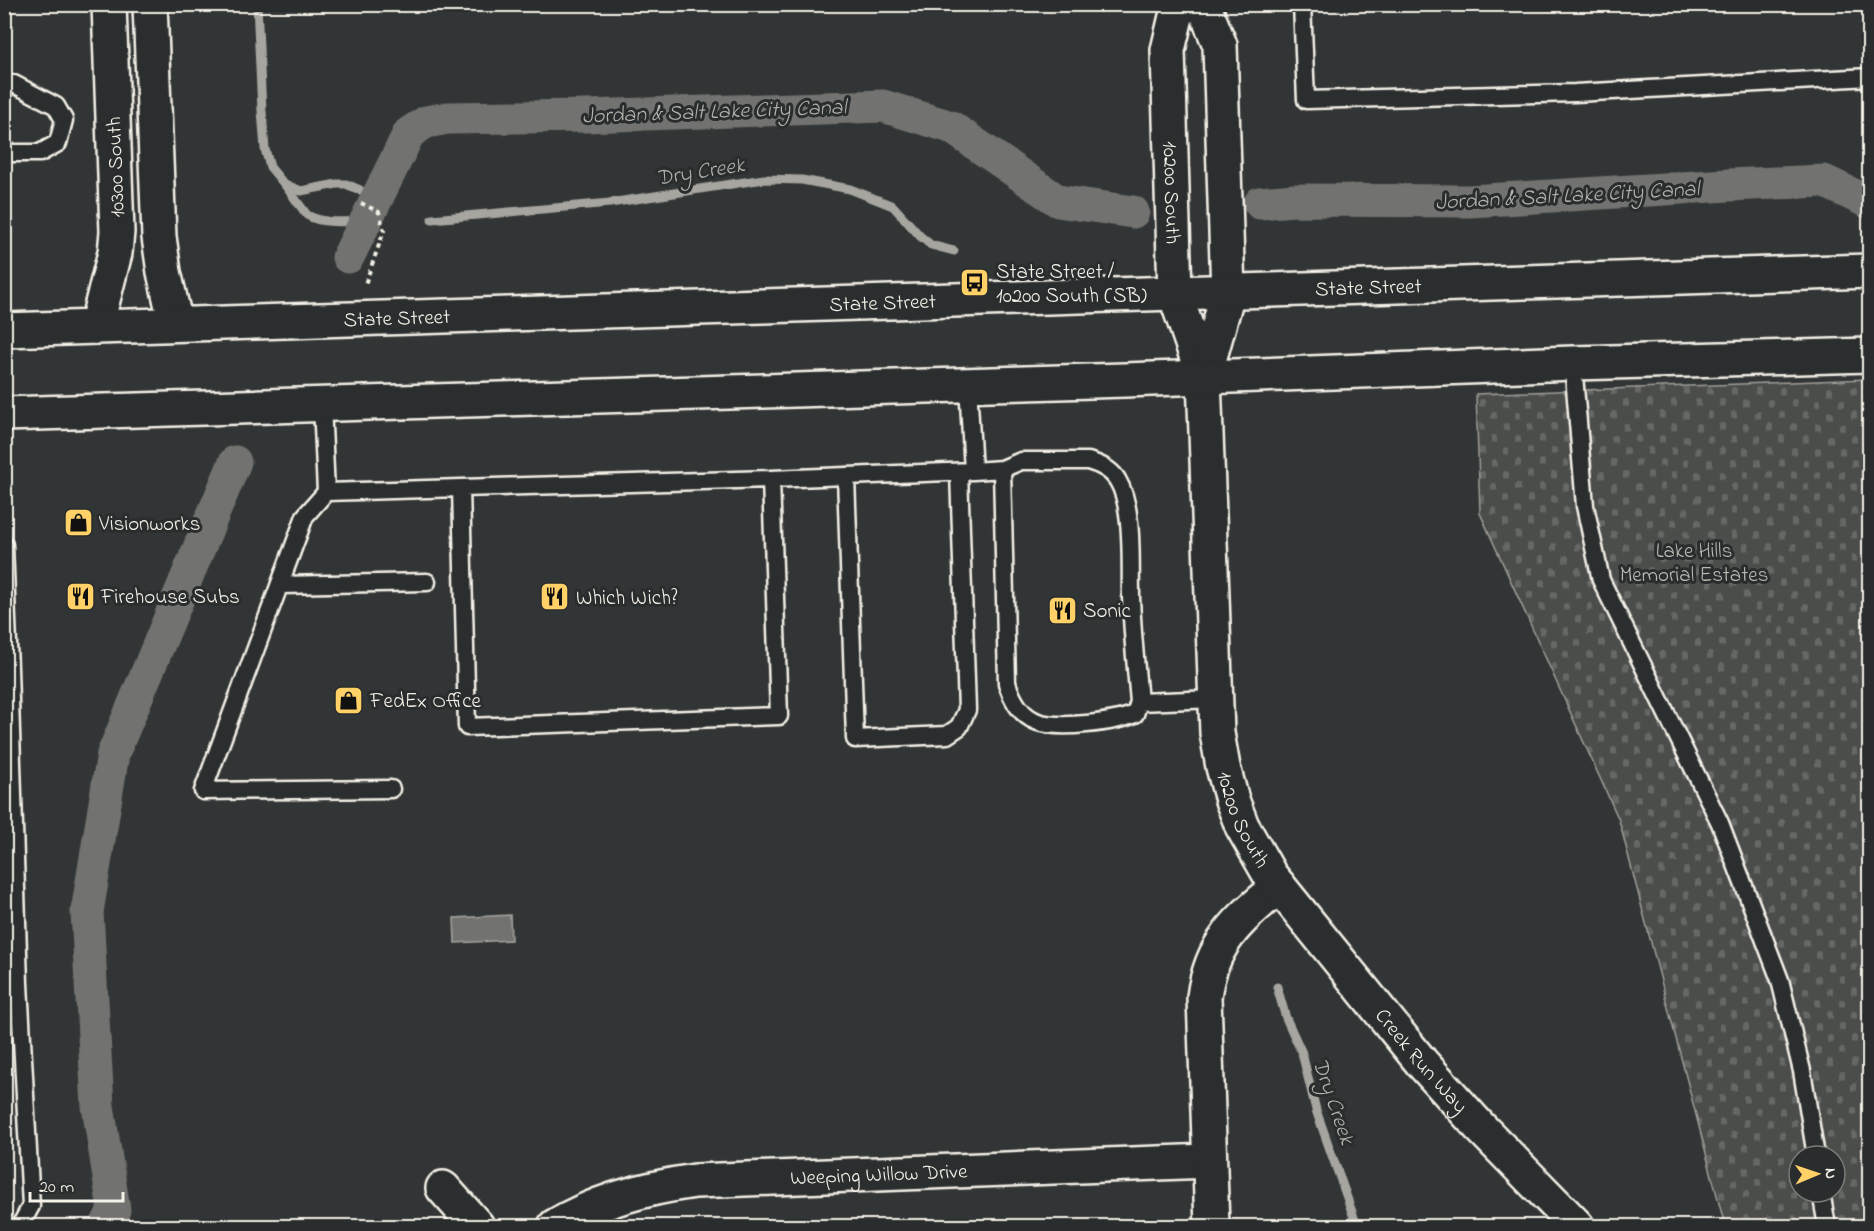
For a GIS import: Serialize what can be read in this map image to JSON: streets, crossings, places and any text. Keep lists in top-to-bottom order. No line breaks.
{"streets":{"main road":["10300 South","10200 South","State Street","Creek Run Way","Weeping Willow Drive"]},"crossings":[["10300 South","State Street"],["10200 South","State Street"],["10200 South","Creek Run Way"],["10200 South","Weeping Willow Drive"]],"water":["Jordan & Salt Lake City Canal","Dry Creek"],"parks":["Lake Hills Memorial Estates"],"places":{"bus stop":["State Street / 10200 South (SB)"],"shop":["Visionworks","FedEx Office"],"restaurant":["Firehouse Subs","Which Wich?","Sonic"]},"scale_bar":"20 m","north":"right"}
